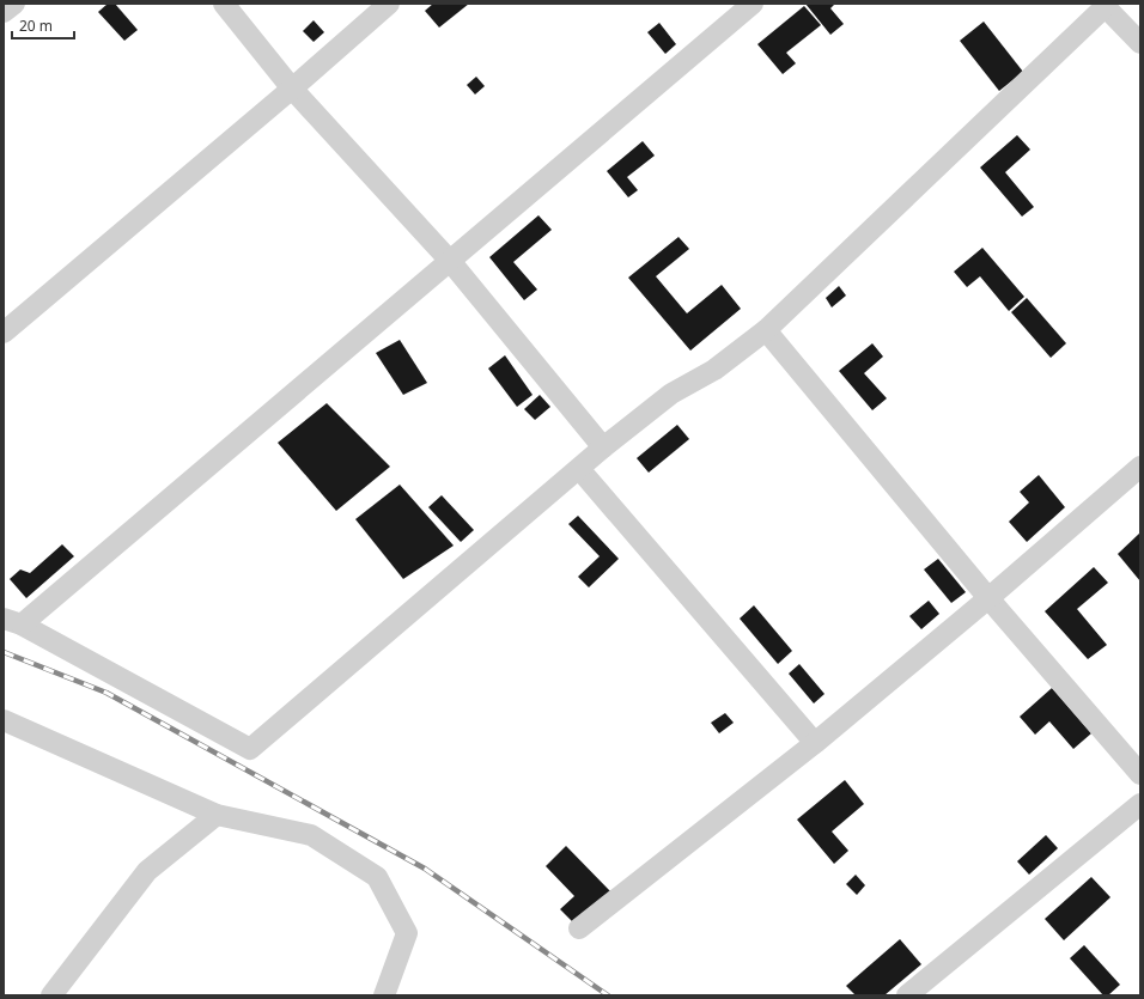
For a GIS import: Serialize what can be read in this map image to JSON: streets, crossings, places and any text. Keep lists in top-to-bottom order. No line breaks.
{"scale_bar":"20 m"}
